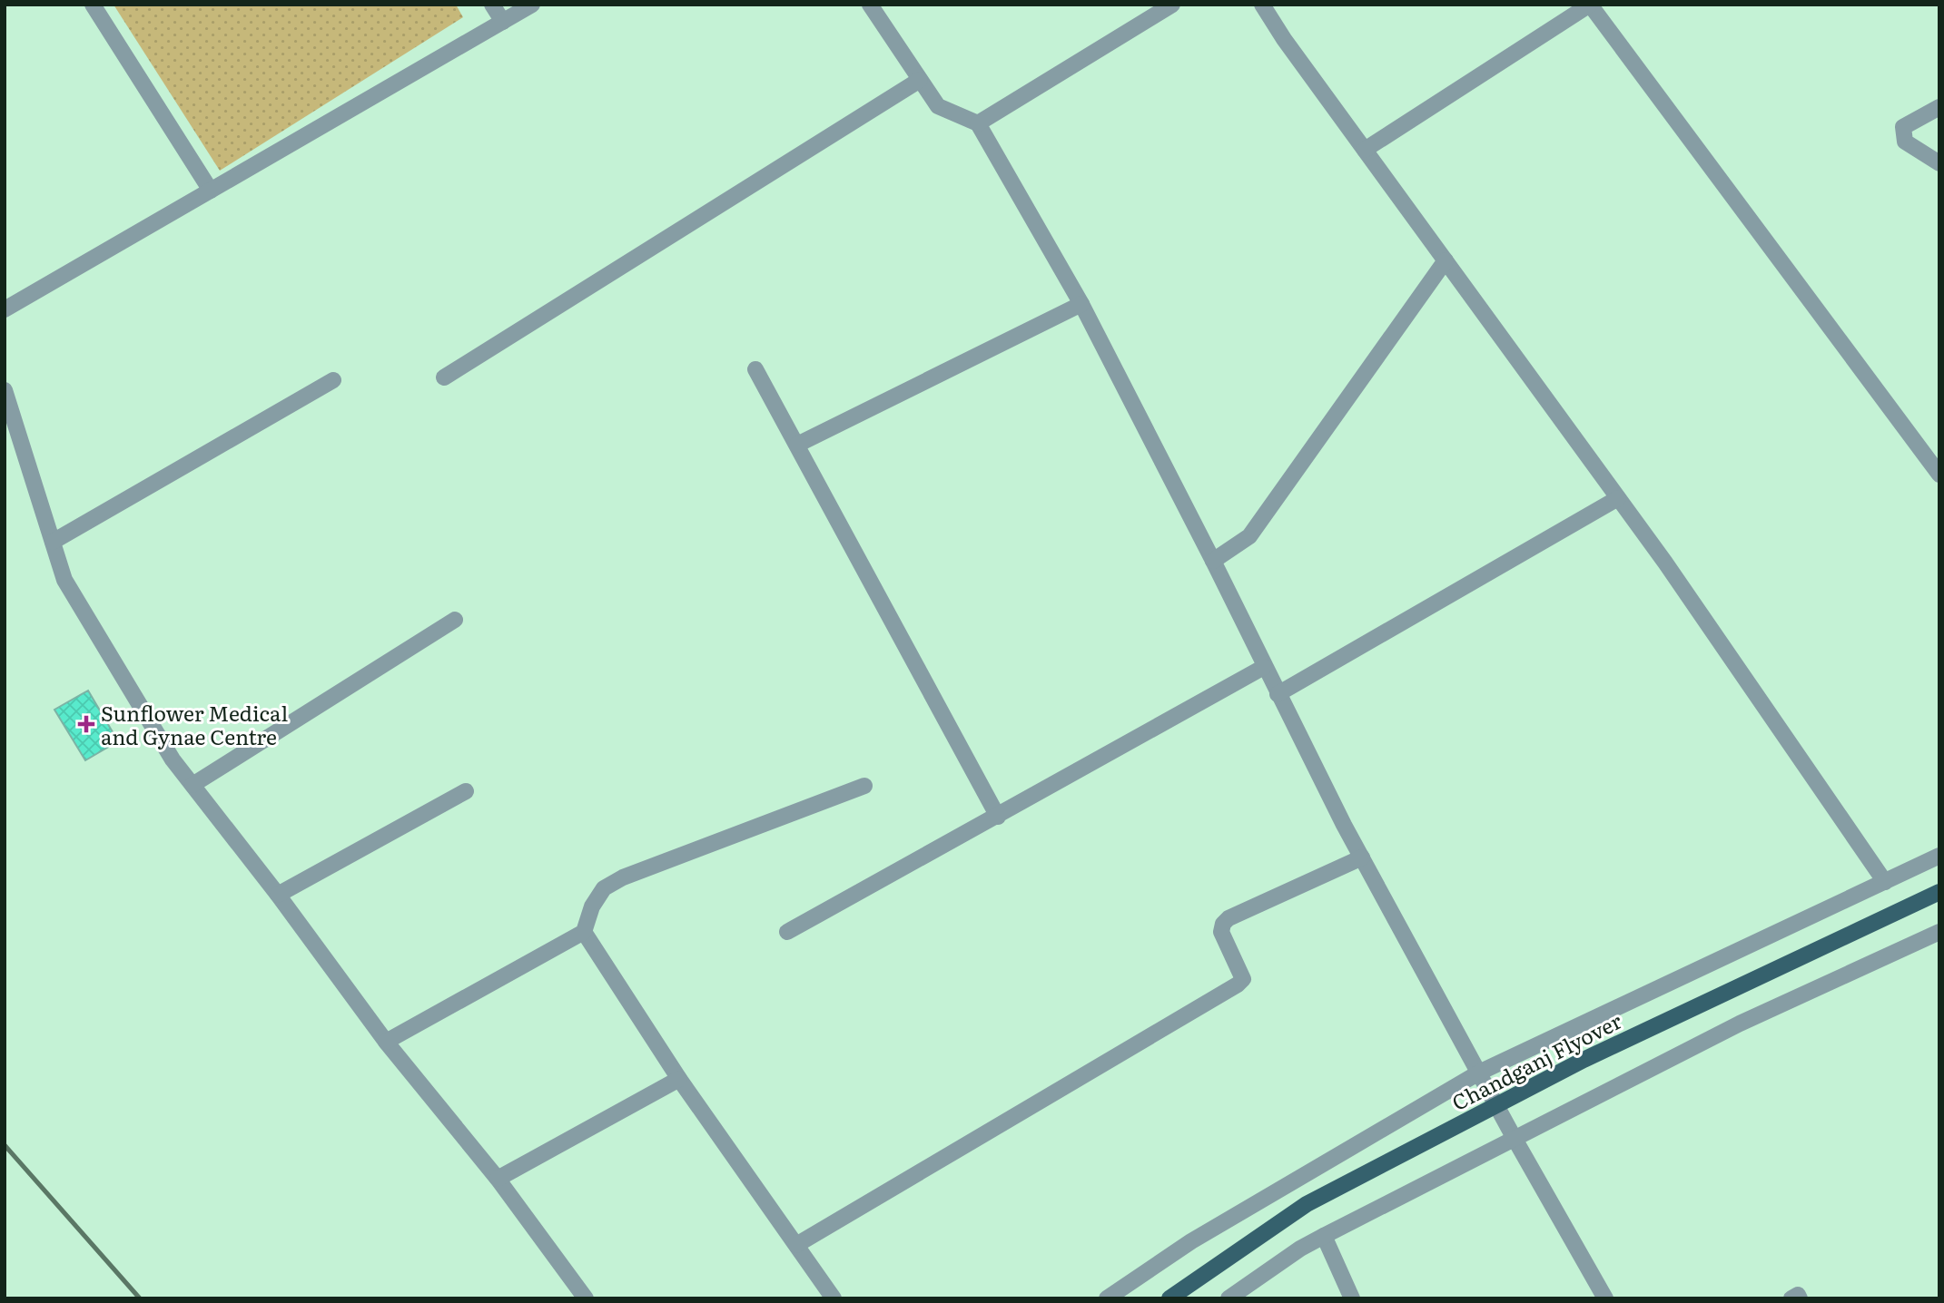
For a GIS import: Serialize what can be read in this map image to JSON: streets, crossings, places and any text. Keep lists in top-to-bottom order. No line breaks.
{"streets":{"main road":["Chandganj Flyover"]},"places":{"health":["Sunflower Medical and Gynae Centre"]}}
